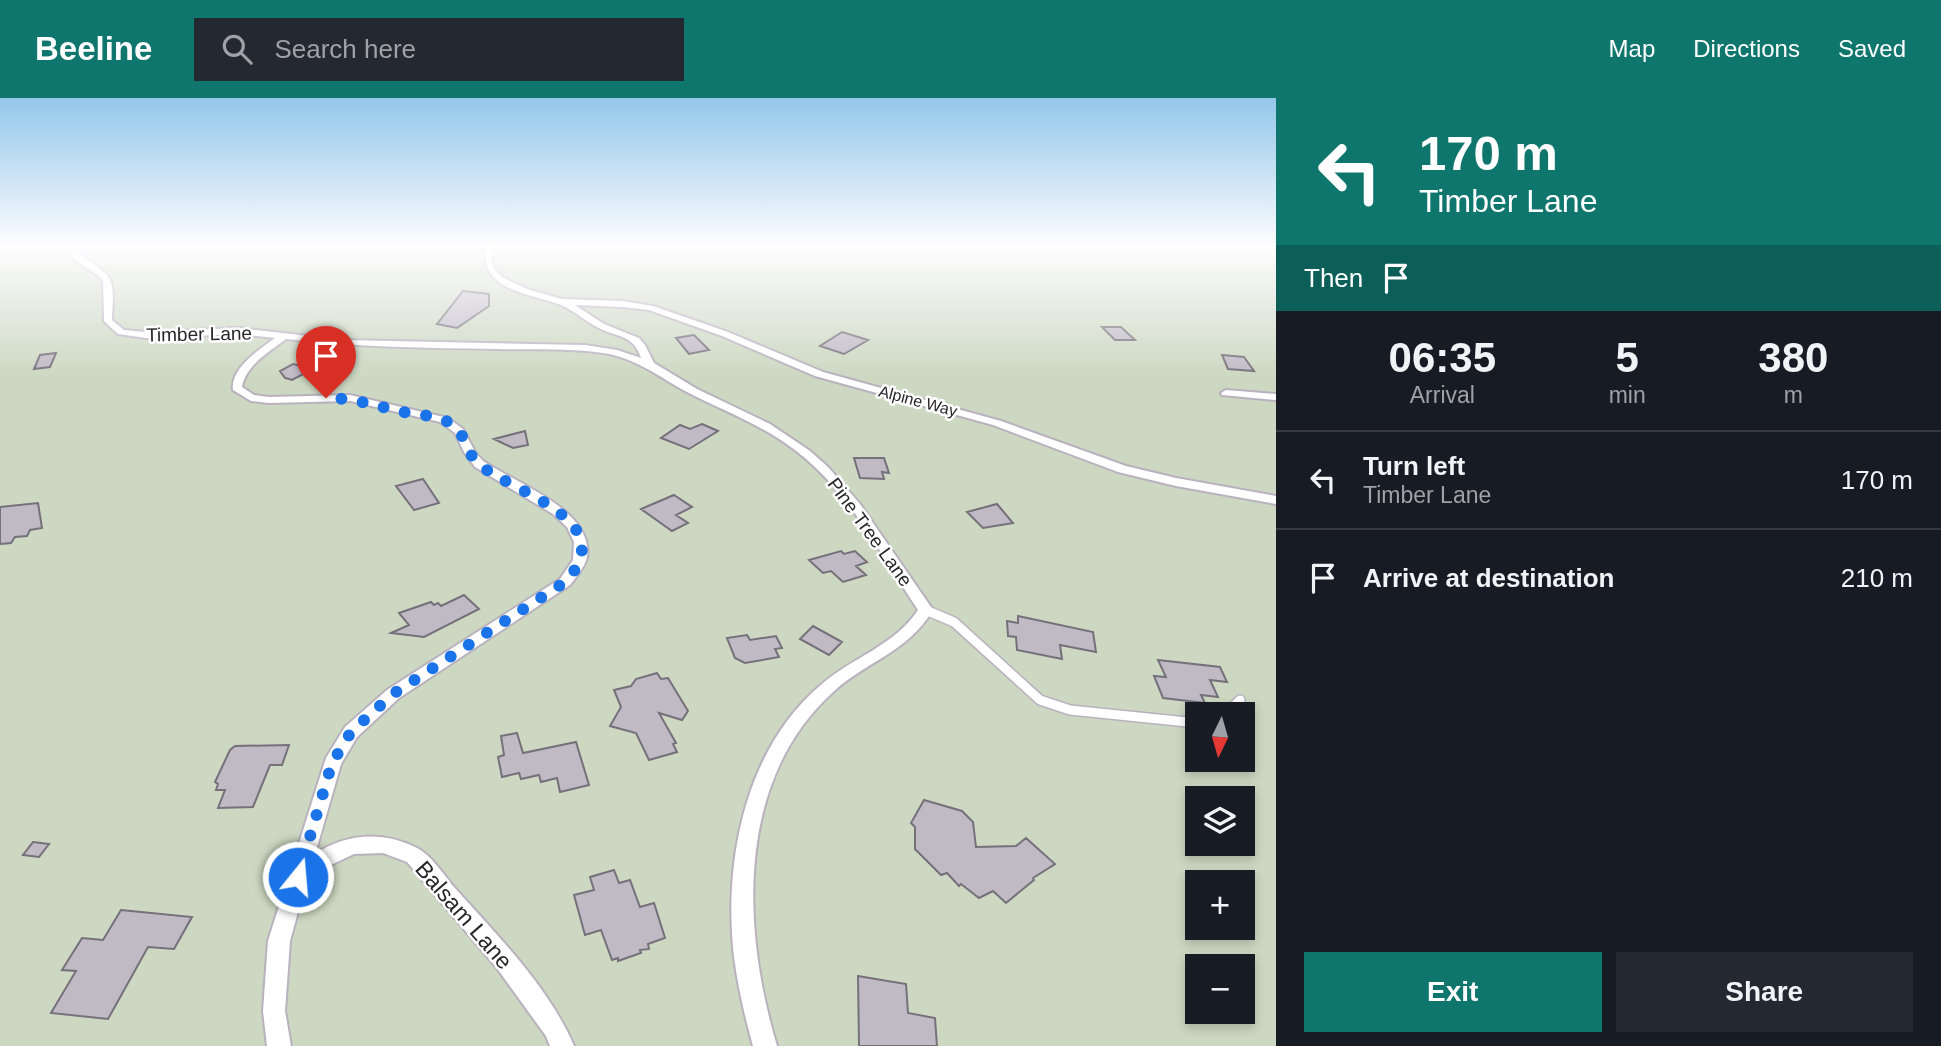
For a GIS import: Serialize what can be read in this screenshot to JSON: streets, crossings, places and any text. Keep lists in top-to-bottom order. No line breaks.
{"streets":{"street":["Timber Lane","Alpine Way","Pine Tree Lane","Balsam Lane"]},"crossings":[["Timber Lane","Pine Tree Lane"],["Timber Lane","Balsam Lane"]],"north":"bottom","page":{"header":"Beeline","search":"Search here","nav":["Map","Directions","Saved"],"turn":["170 m","Timber Lane"],"then":"Then","eta":["06:35","Arrival","5","min","380","m"],"list":[{"name":"Turn left","note":"Timber Lane","value":"170 m"},{"name":"Arrive at destination","value":"210 m"}],"map_buttons":["+","−"],"buttons":["Exit","Share"]}}
